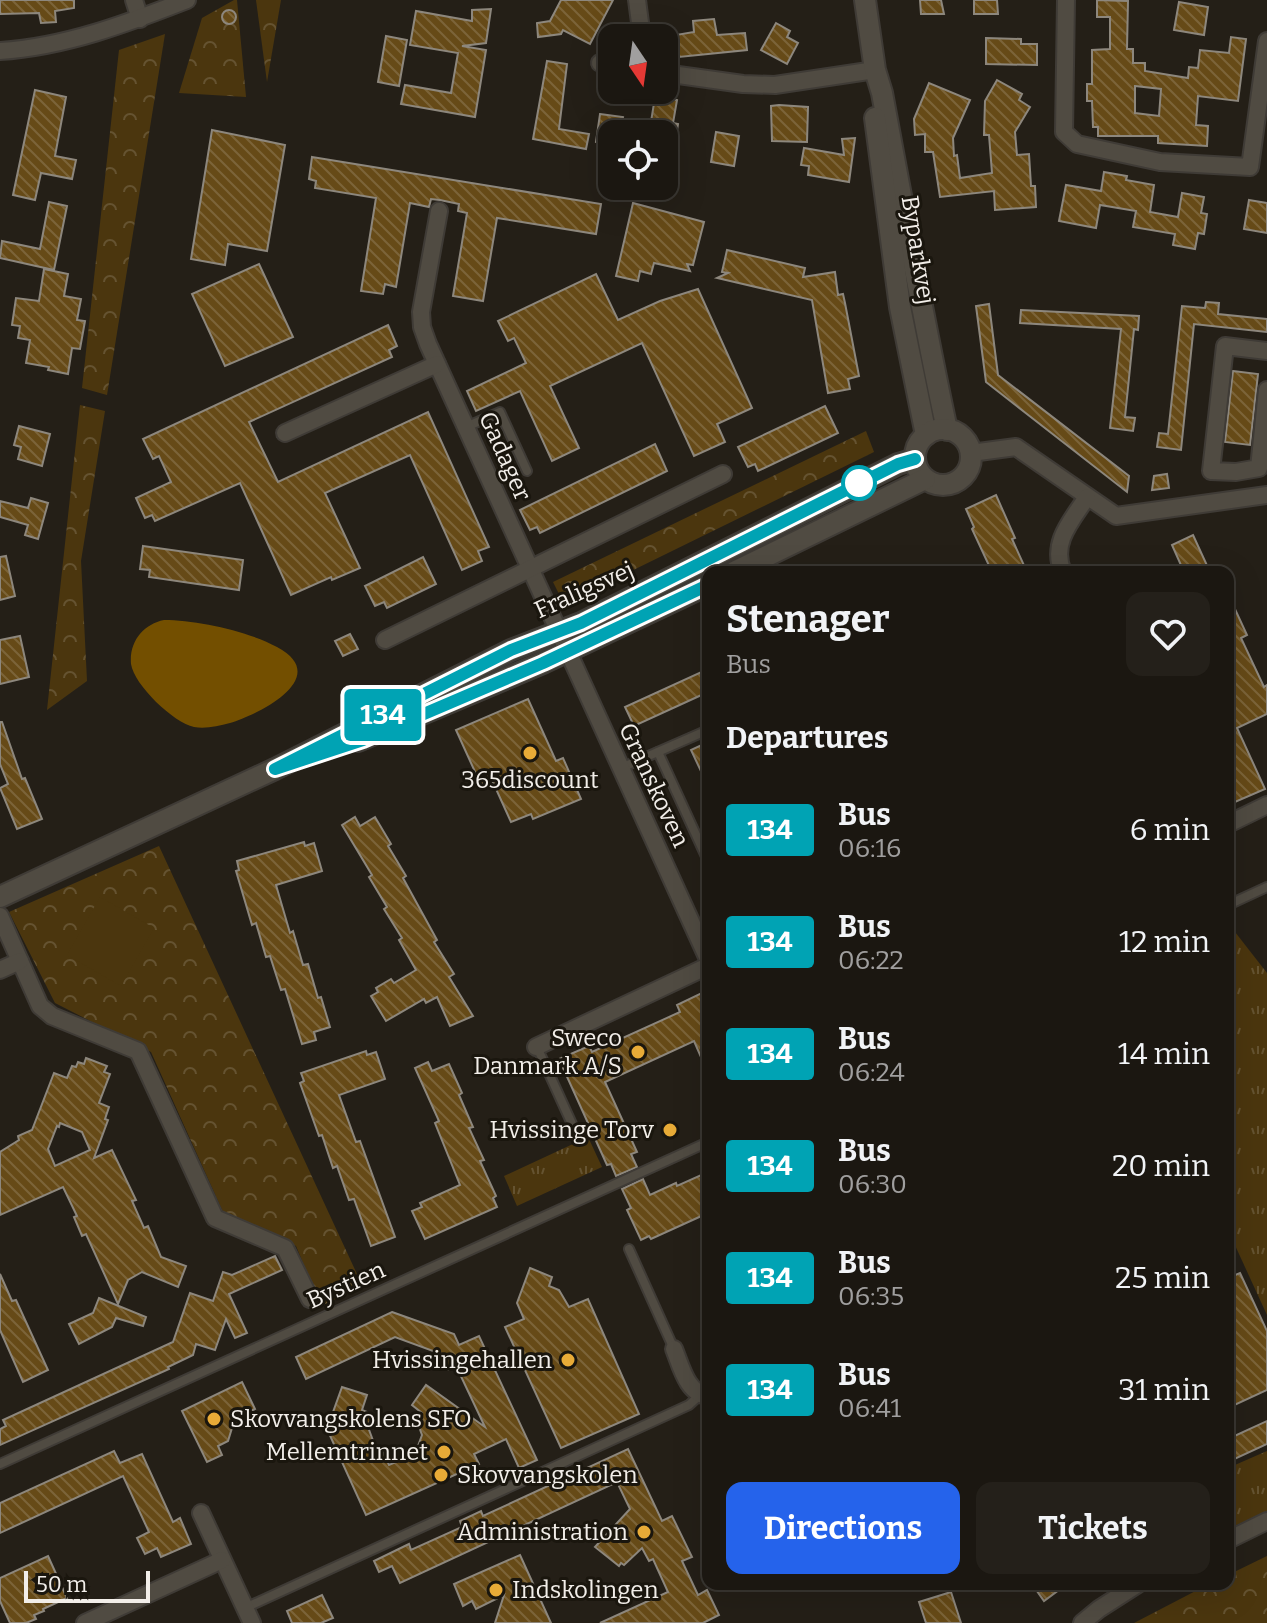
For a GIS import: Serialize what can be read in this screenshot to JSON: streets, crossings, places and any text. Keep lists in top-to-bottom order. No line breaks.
{"streets":{"street":["Byparkvej","Gadager","Fraligsvej","Granskoven"],"lane":["Bystien"]},"crossings":[["Byparkvej","Fraligsvej"],["Gadager","Fraligsvej"],["Gadager","Granskoven"],["Fraligsvej","Granskoven"]],"places":["365discount","Sweco Danmark A/S","Hvissinge Torv","Hvissingehallen","Skovvangskolens SFO","Mellemtrinnet","Skovvangskolen","Administration","Indskolingen"],"lines":["bus line 134"],"scale_bar":"50 m","north":"bottom","page":{"on_map":"134","heading":[["Stenager","Bus"],"Departures"],"list":[{"mark":"134","name":"Bus","note":"06:16","value":"6 min"},{"mark":"134","name":"Bus","note":"06:22","value":"12 min"},{"mark":"134","name":"Bus","note":"06:24","value":"14 min"},{"mark":"134","name":"Bus","note":"06:30","value":"20 min"},{"mark":"134","name":"Bus","note":"06:35","value":"25 min"},{"mark":"134","name":"Bus","note":"06:41","value":"31 min"}],"buttons":["Directions","Tickets"],"scale":"50 m"}}
